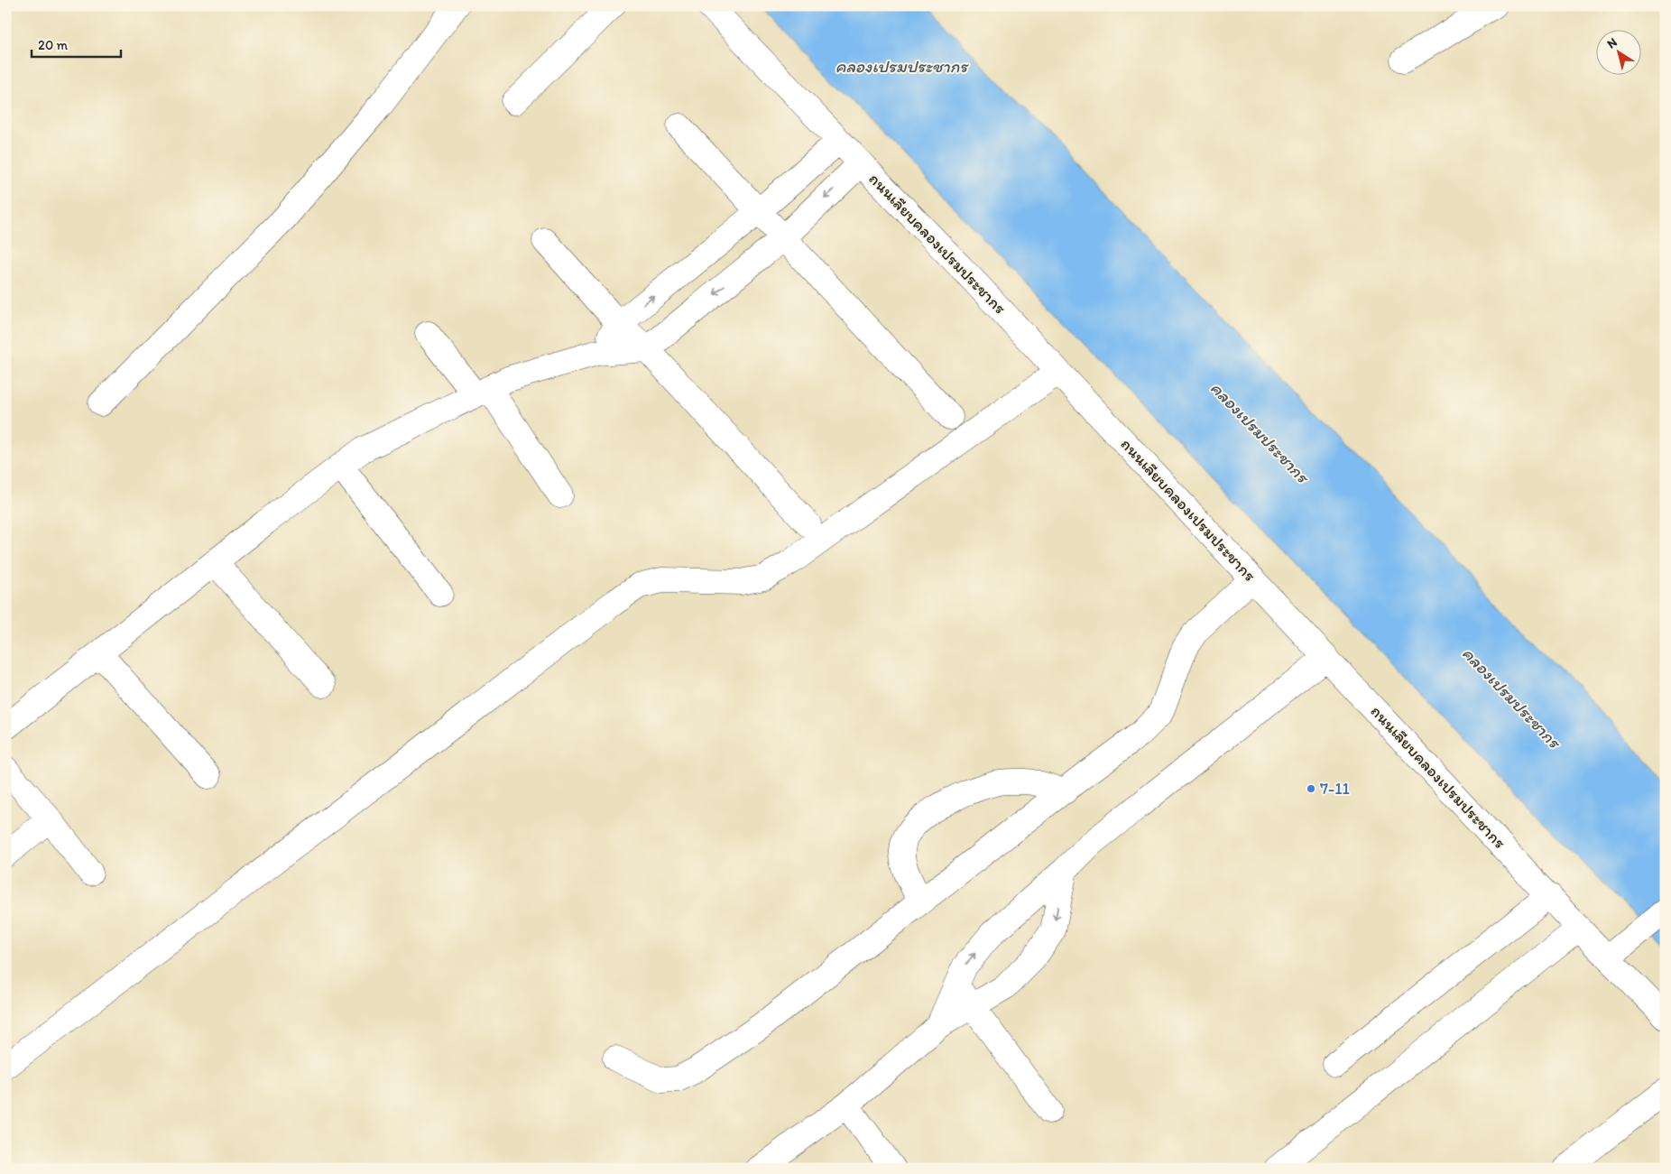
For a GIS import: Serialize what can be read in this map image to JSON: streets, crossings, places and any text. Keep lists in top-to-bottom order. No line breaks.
{"streets":{"street":["ถนนเลียบคลองเปรมประชากร"]},"water":["คลองเปรมประชากร"],"places":["7-11"],"scale_bar":"20 m","north":"top left"}
